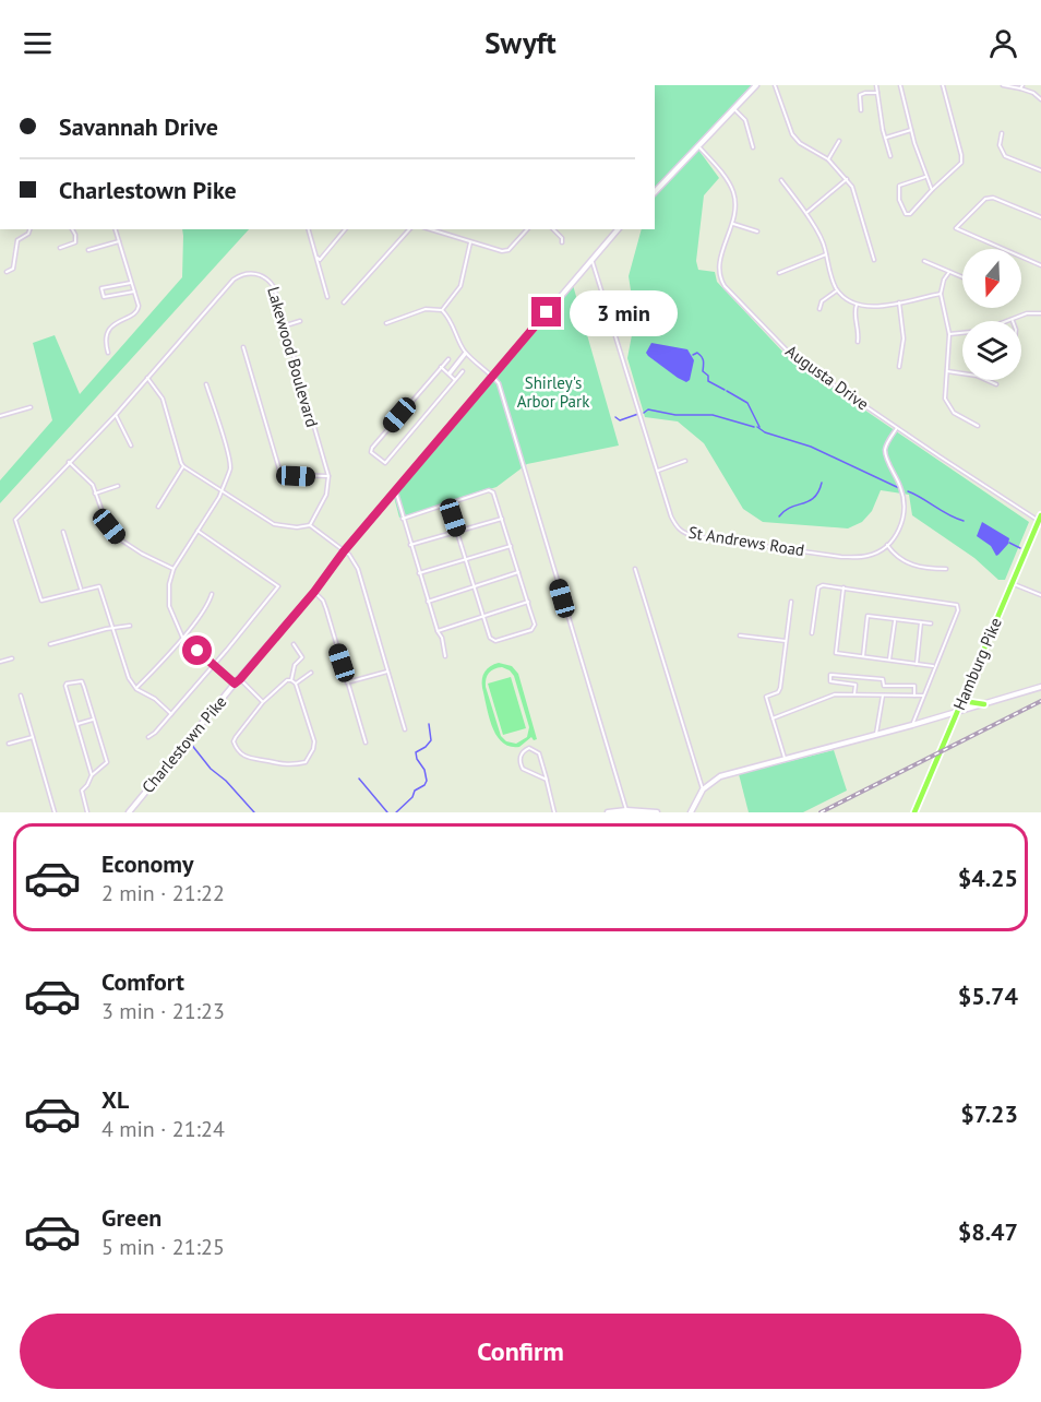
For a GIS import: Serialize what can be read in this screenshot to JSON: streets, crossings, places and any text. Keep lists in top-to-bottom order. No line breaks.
{"streets":{"main road":["Hamburg Pike"],"street":["Lakewood Boulevard","Augusta Drive","St Andrews Road","Charlestown Pike"]},"crossings":[["Augusta Drive","Hamburg Pike"],["St Andrews Road","Charlestown Pike"]],"parks":["Shirley's Arbor Park"],"north":"bottom","page":{"header":"Swyft","banner":["Savannah Drive","Charlestown Pike"],"bubble":"3 min","list":[{"name":"Economy","note":"2 min · 21:22","value":"$4.25"},{"name":"Comfort","note":"3 min · 21:23","value":"$5.74"},{"name":"XL","note":"4 min · 21:24","value":"$7.23"},{"name":"Green","note":"5 min · 21:25","value":"$8.47"}],"buttons":"Confirm"}}
